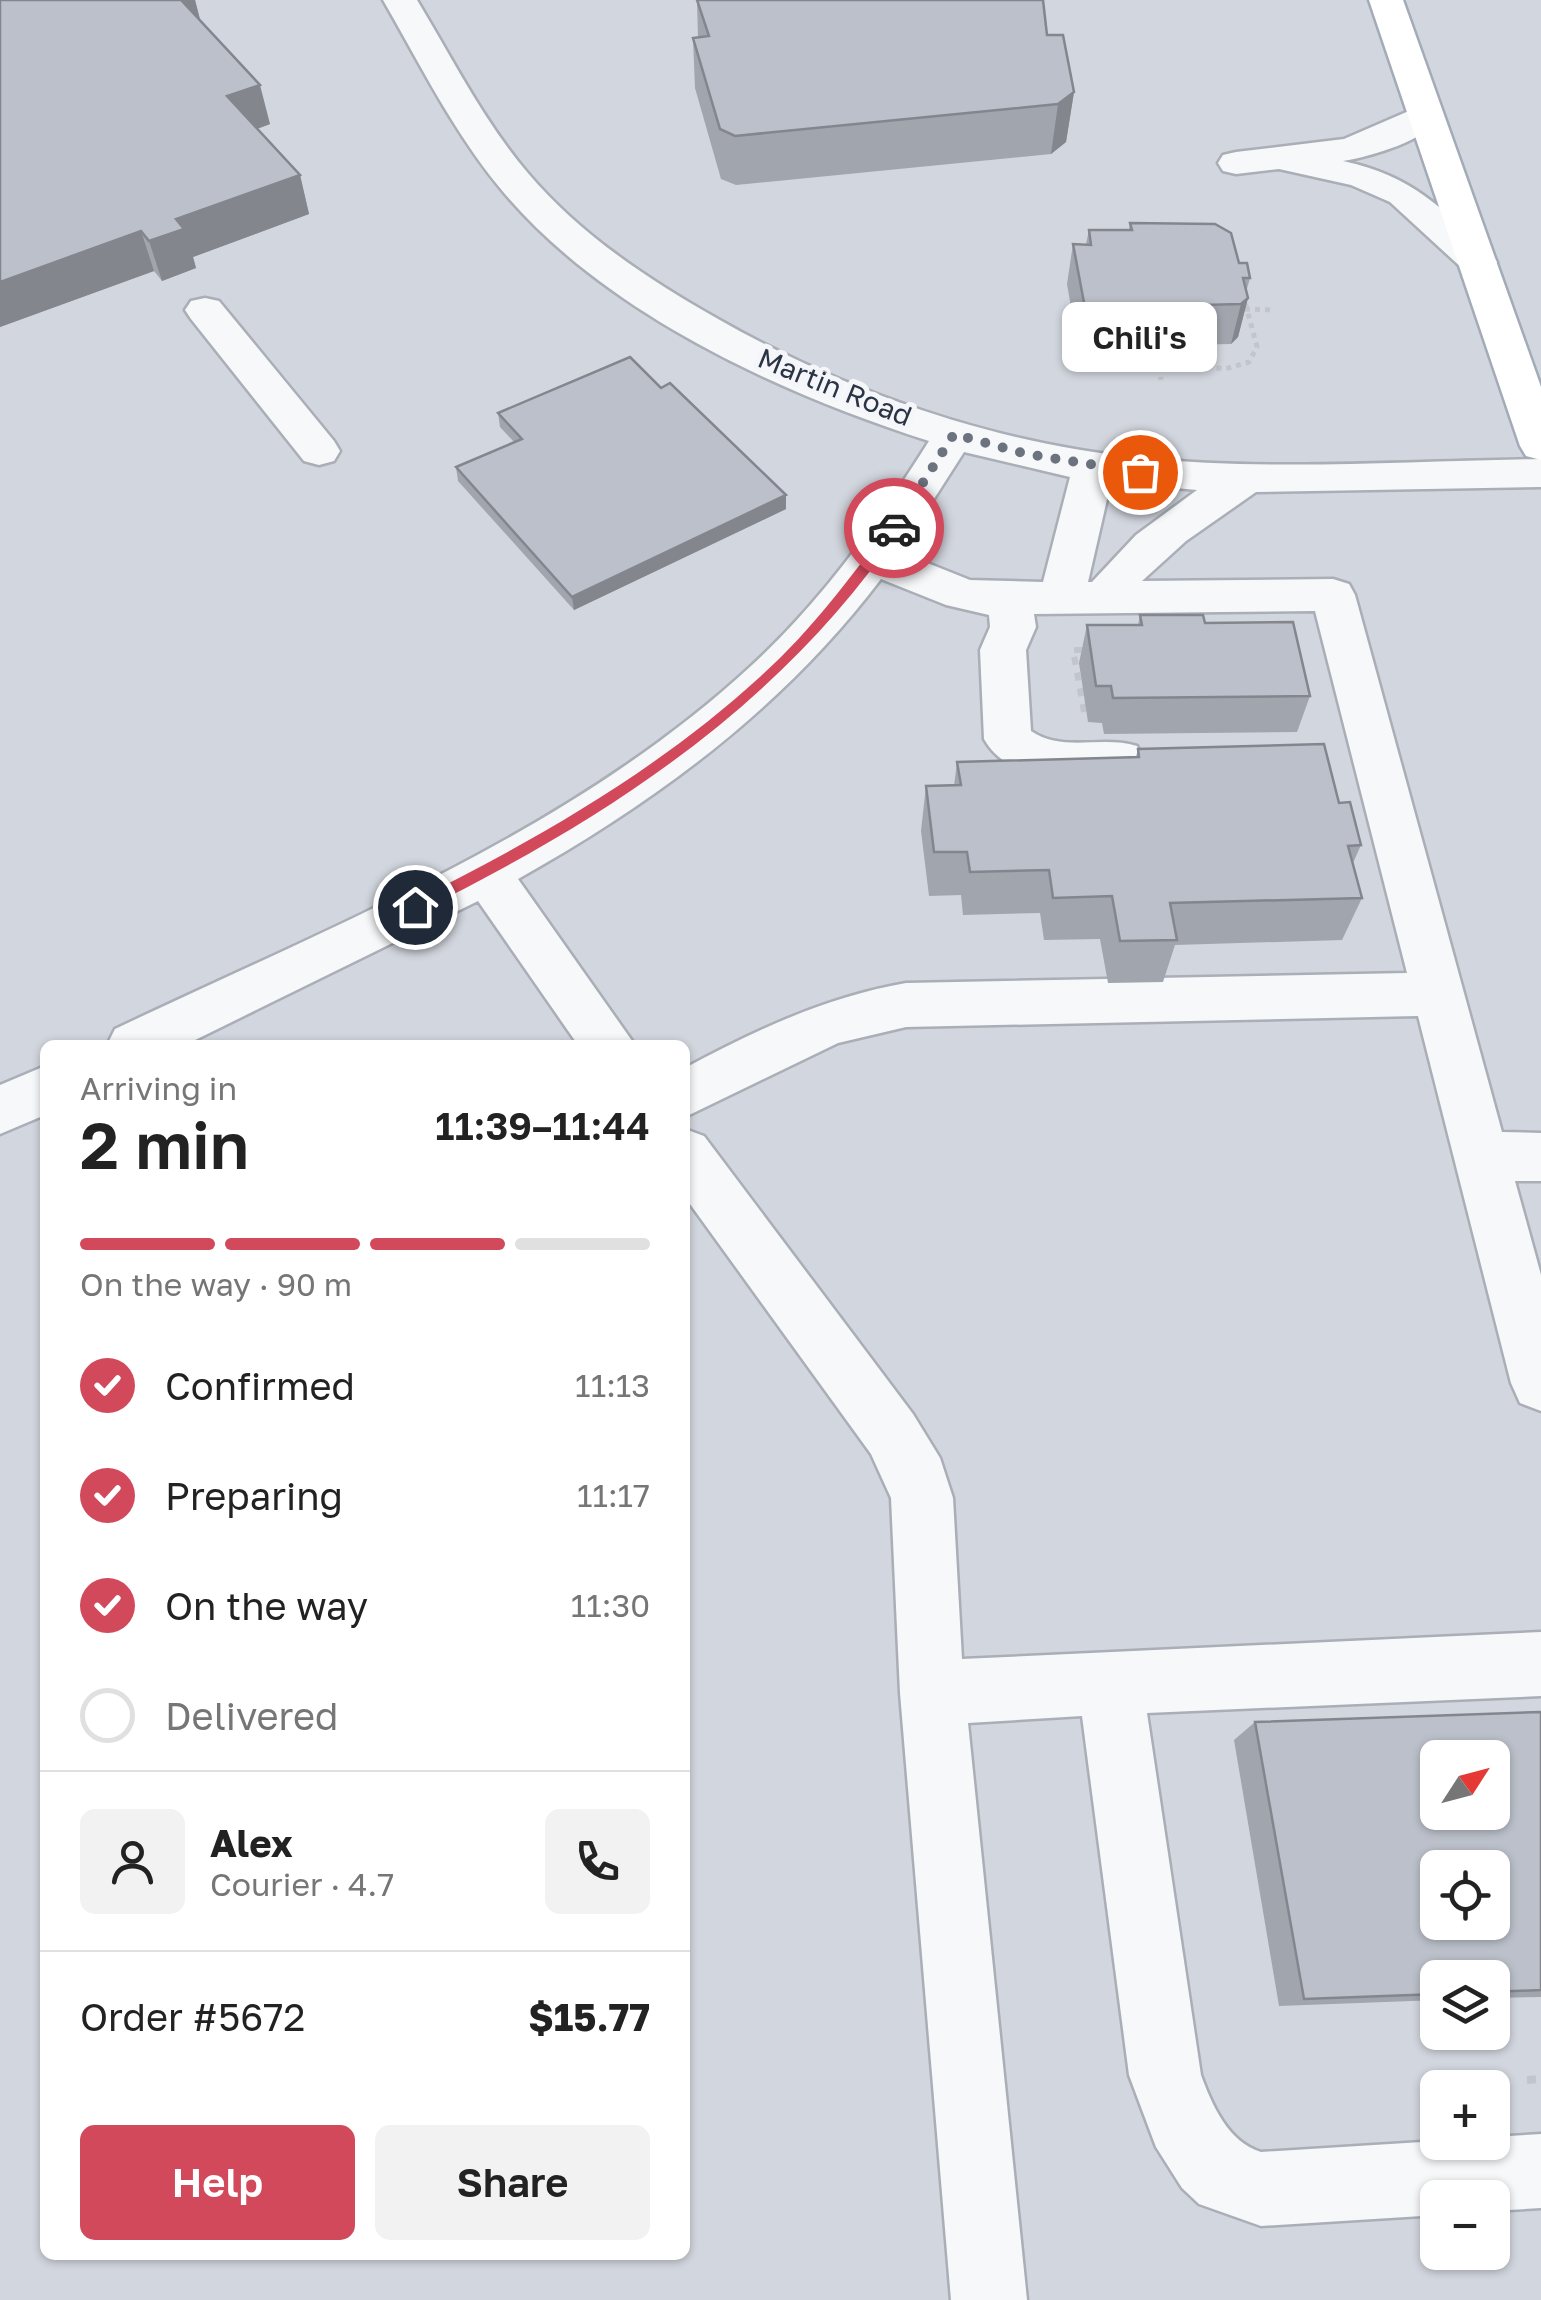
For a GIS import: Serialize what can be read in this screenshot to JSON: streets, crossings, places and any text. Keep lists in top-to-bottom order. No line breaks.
{"streets":{"street":["Martin Road"]},"places":["Chili's"],"north":"top right","page":{"bubble":"Chili's","heading":["2 min","Arriving in","11:39–11:44"],"panel":["Alex","Courier · 4.7","Order #5672","$15.77"],"bar":"On the way · 90 m","list":[["Confirmed","11:13"],["Preparing","11:17"],["On the way","11:30"],"Delivered"],"map_buttons":["+","−"],"buttons":["Help","Share"]}}
